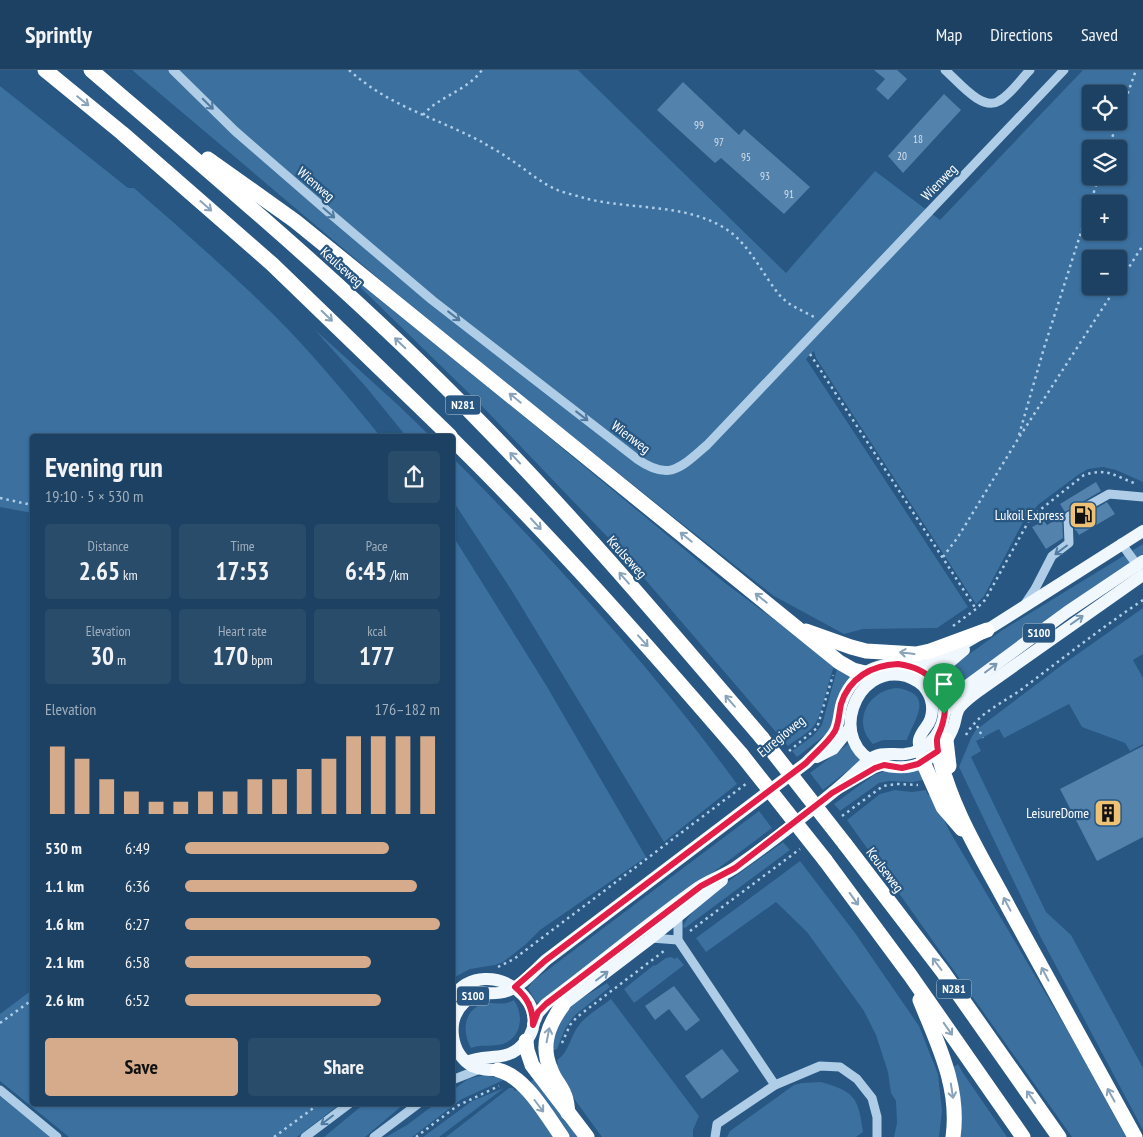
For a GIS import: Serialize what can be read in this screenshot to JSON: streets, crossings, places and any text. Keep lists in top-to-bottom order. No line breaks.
{"streets":{"highway":["Keulseweg","N281"],"main road":["S100"],"street":["Wienweg"],"path":["Euregioweg"]},"crossings":[["Keulseweg","N281"],["N281","S100"],["N281","Euregioweg"]],"one_way":["Wienweg"],"places":{"fuel station":["Lukoil Express"],"building":["LeisureDome"]},"house_numbers":["99","18","97","20","95","93","91"],"page":{"header":"Sprintly","nav":["Map","Directions","Saved"],"map_buttons":["+","−"],"heading":["Evening run","19:10 · 5 × 530 m"],"stats":[["Distance","2.65 km"],["Time","17:53"],["Pace","6:45 /km"],["Elevation","30 m"],["Heart rate","170 bpm"],["kcal","177"]],"chart":["Elevation","176–182 m"],"list":[{"name":"530 m","note":"6:49"},{"name":"1.1 km","note":"6:36"},{"name":"1.6 km","note":"6:27"},{"name":"2.1 km","note":"6:58"},{"name":"2.6 km","note":"6:52"}],"buttons":["Save","Share"]}}
